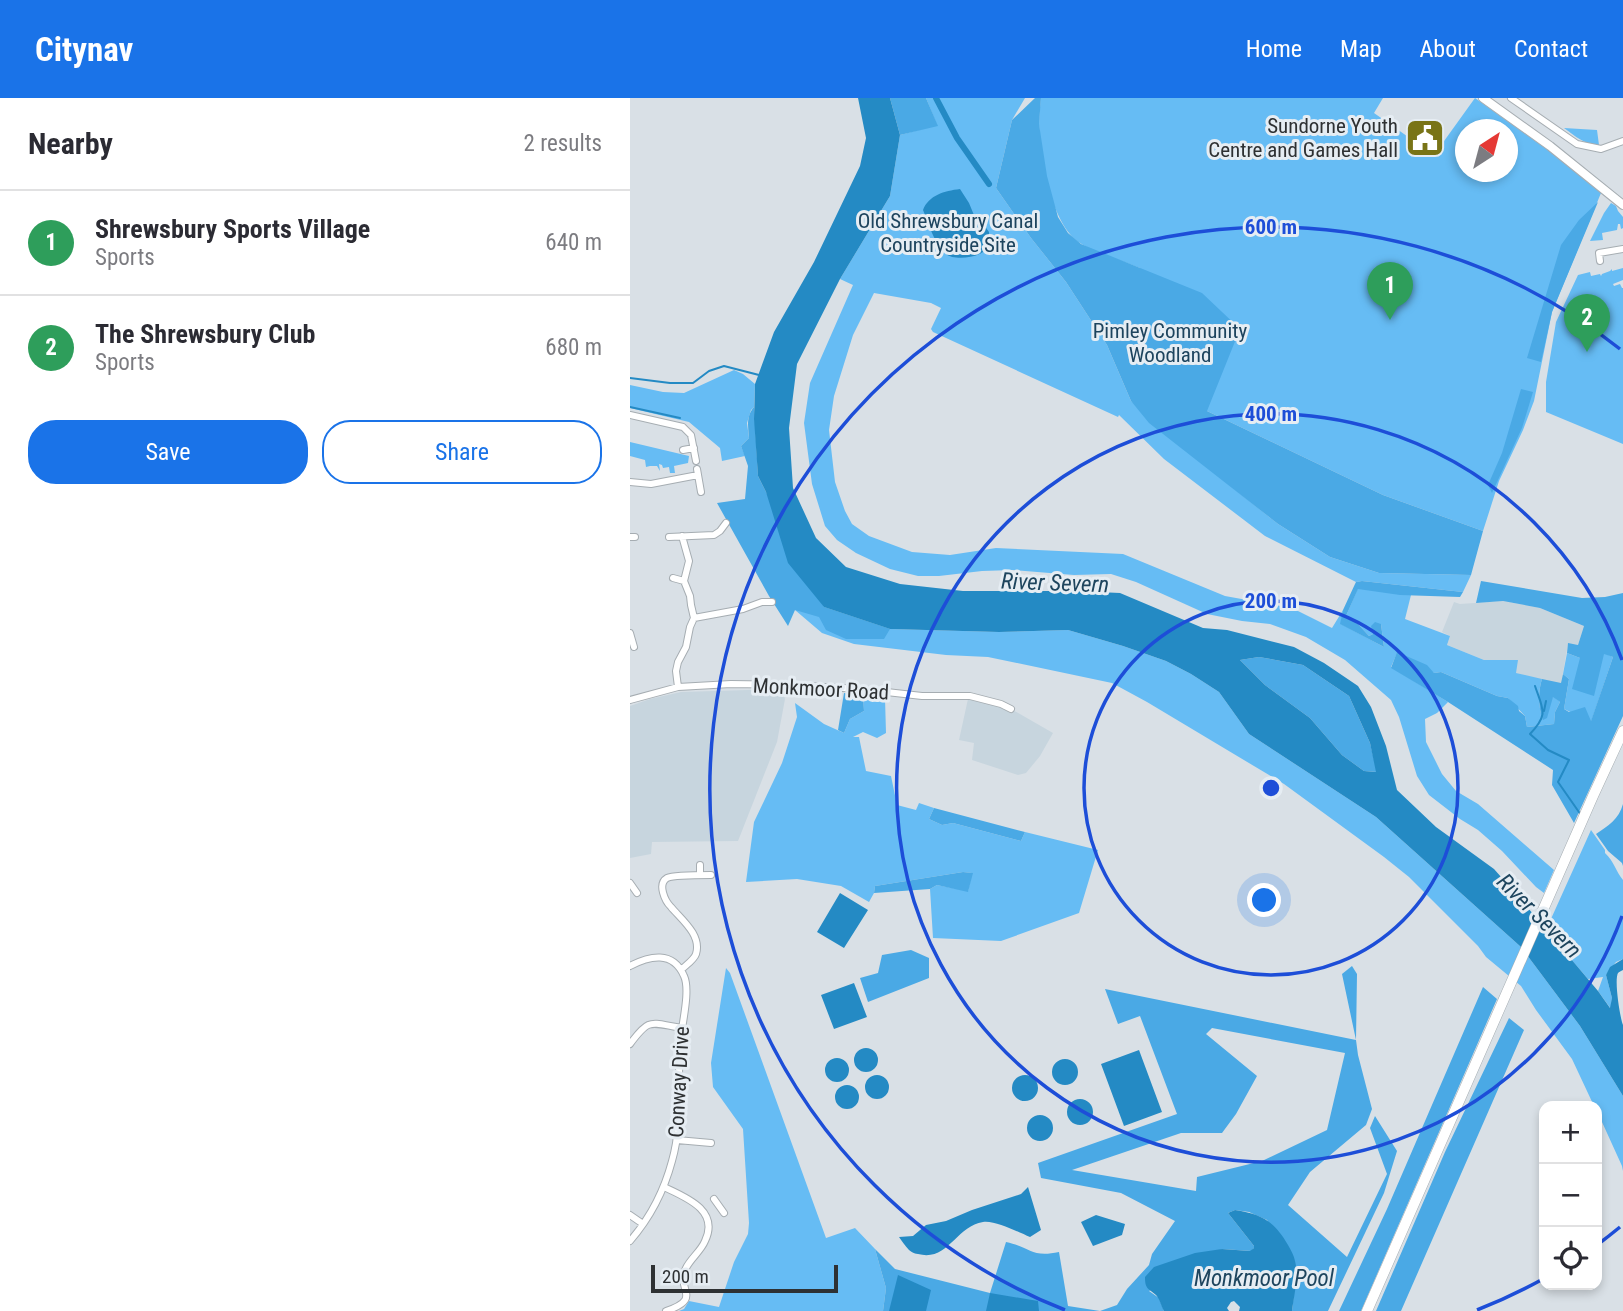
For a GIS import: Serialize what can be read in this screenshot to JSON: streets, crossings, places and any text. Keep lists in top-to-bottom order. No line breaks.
{"streets":{"street":["Monkmoor Road","Conway Drive"]},"water":["River Severn","Monkmoor Pool"],"parks":["Old Shrewsbury Canal Countryside Site","Pimley Community Woodland"],"places":{"public building":["Sundorne Youth Centre and Games Hall"]},"scale_bar":"200 m","north":"top right","page":{"header":"Citynav","nav":["Home","Map","About","Contact"],"heading":["Nearby","2 results"],"list":[{"mark":"1","name":"Shrewsbury Sports Village","note":"Sports","value":"640 m"},{"mark":"2","name":"The Shrewsbury Club","note":"Sports","value":"680 m"}],"pins":["1","2"],"buttons":["Save","Share"],"map_buttons":["+","−"],"scale":"200 m"},"rings":["600 m","400 m","200 m"]}
